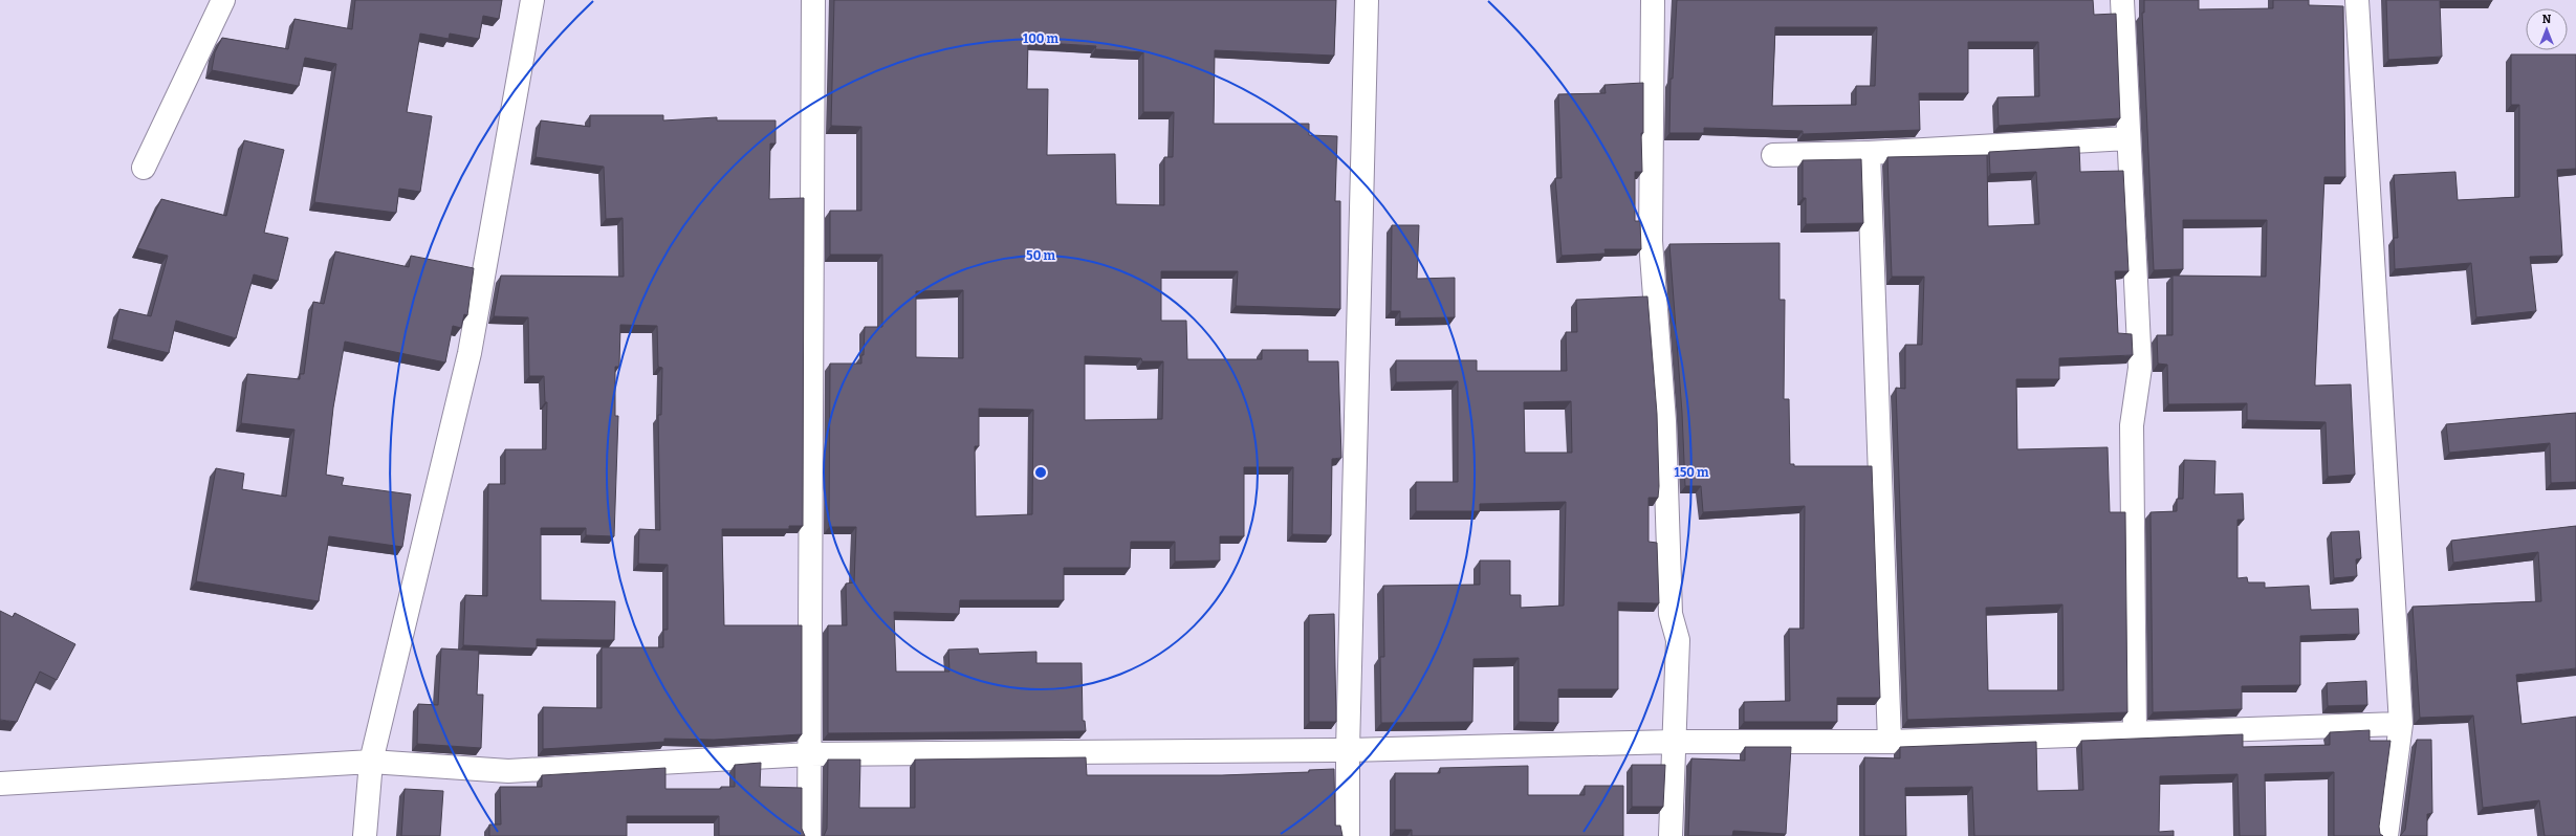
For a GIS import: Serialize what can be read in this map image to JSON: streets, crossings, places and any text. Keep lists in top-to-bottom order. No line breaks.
{"north":"top","rings":["100 m","50 m","150 m"]}
